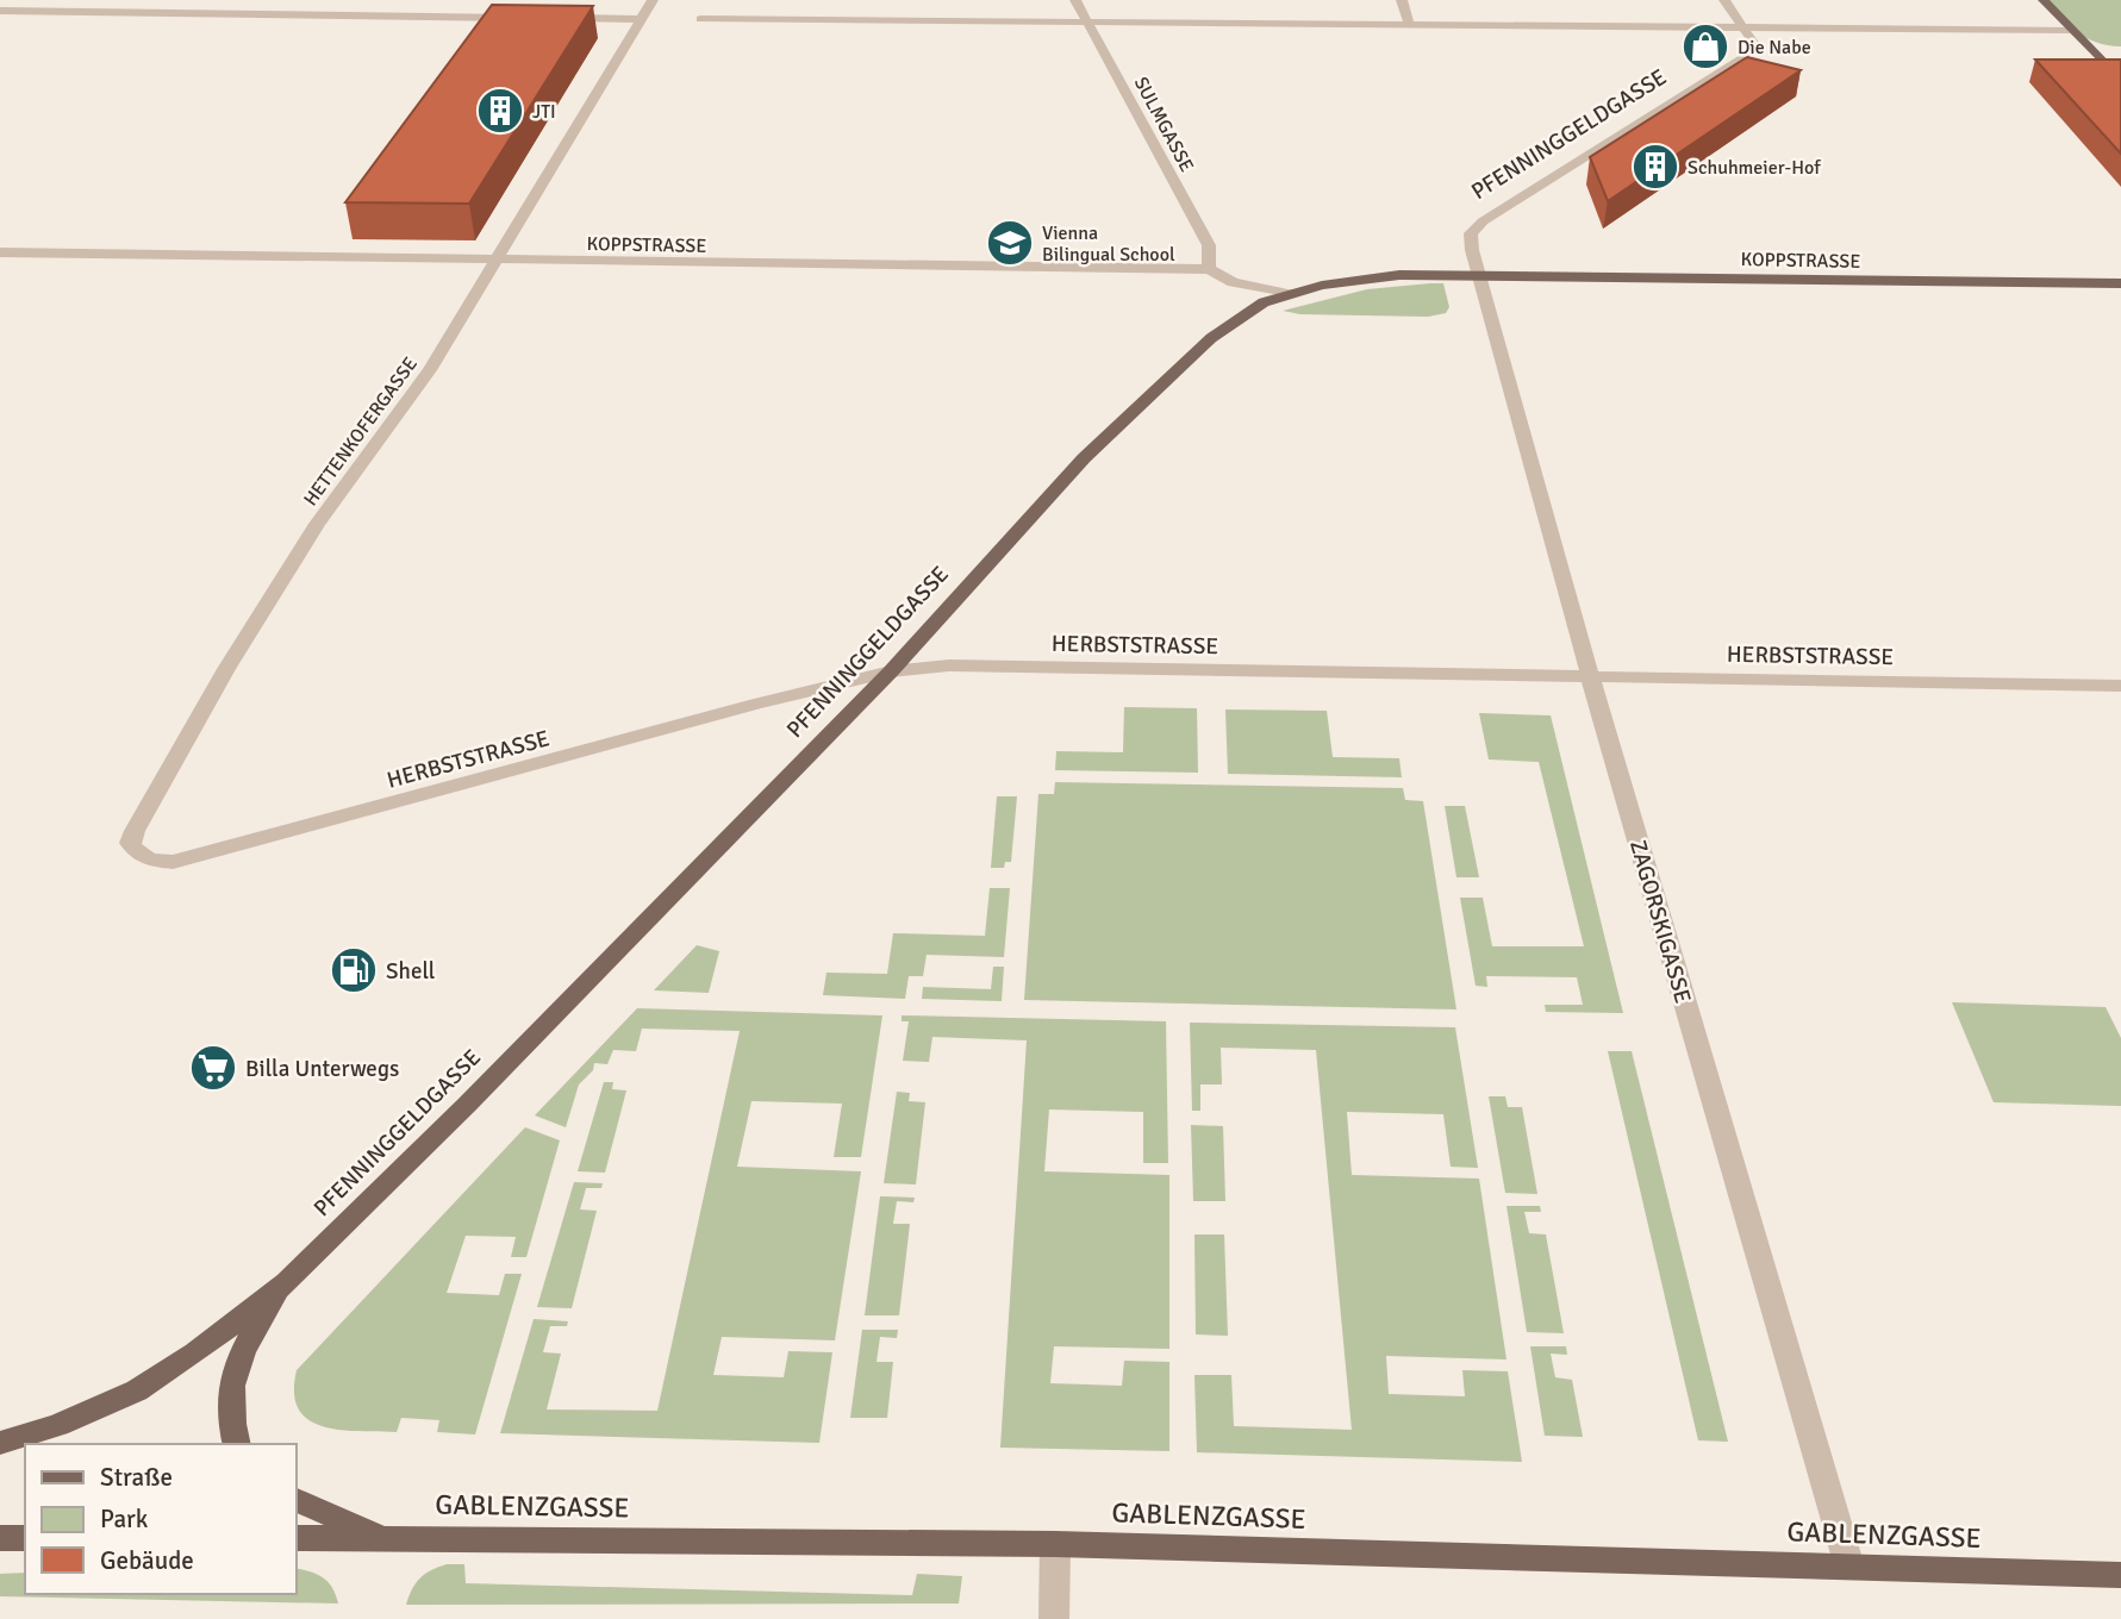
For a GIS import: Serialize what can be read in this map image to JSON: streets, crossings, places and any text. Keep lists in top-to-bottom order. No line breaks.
{"streets":{"main road":["PFENNINGGELDGASSE","KOPPSTRASSE","GABLENZGASSE"],"street":["SULMGASSE","HETTENKOFERGASSE","HERBSTSTRASSE","ZAGORSKIGASSE"]},"crossings":[["SULMGASSE","KOPPSTRASSE"],["PFENNINGGELDGASSE","KOPPSTRASSE"],["PFENNINGGELDGASSE","HERBSTSTRASSE"],["PFENNINGGELDGASSE","ZAGORSKIGASSE"],["KOPPSTRASSE","HETTENKOFERGASSE"],["KOPPSTRASSE","ZAGORSKIGASSE"],["HETTENKOFERGASSE","HERBSTSTRASSE"],["HERBSTSTRASSE","ZAGORSKIGASSE"],["ZAGORSKIGASSE","GABLENZGASSE"]],"places":{"shop":["Die Nabe"],"building":["JTI","Schuhmeier-Hof"],"school or university":["Vienna Bilingual School"],"fuel station":["Shell"],"supermarket":["Billa Unterwegs"]},"legend":["Straße","Park","Gebäude"]}
